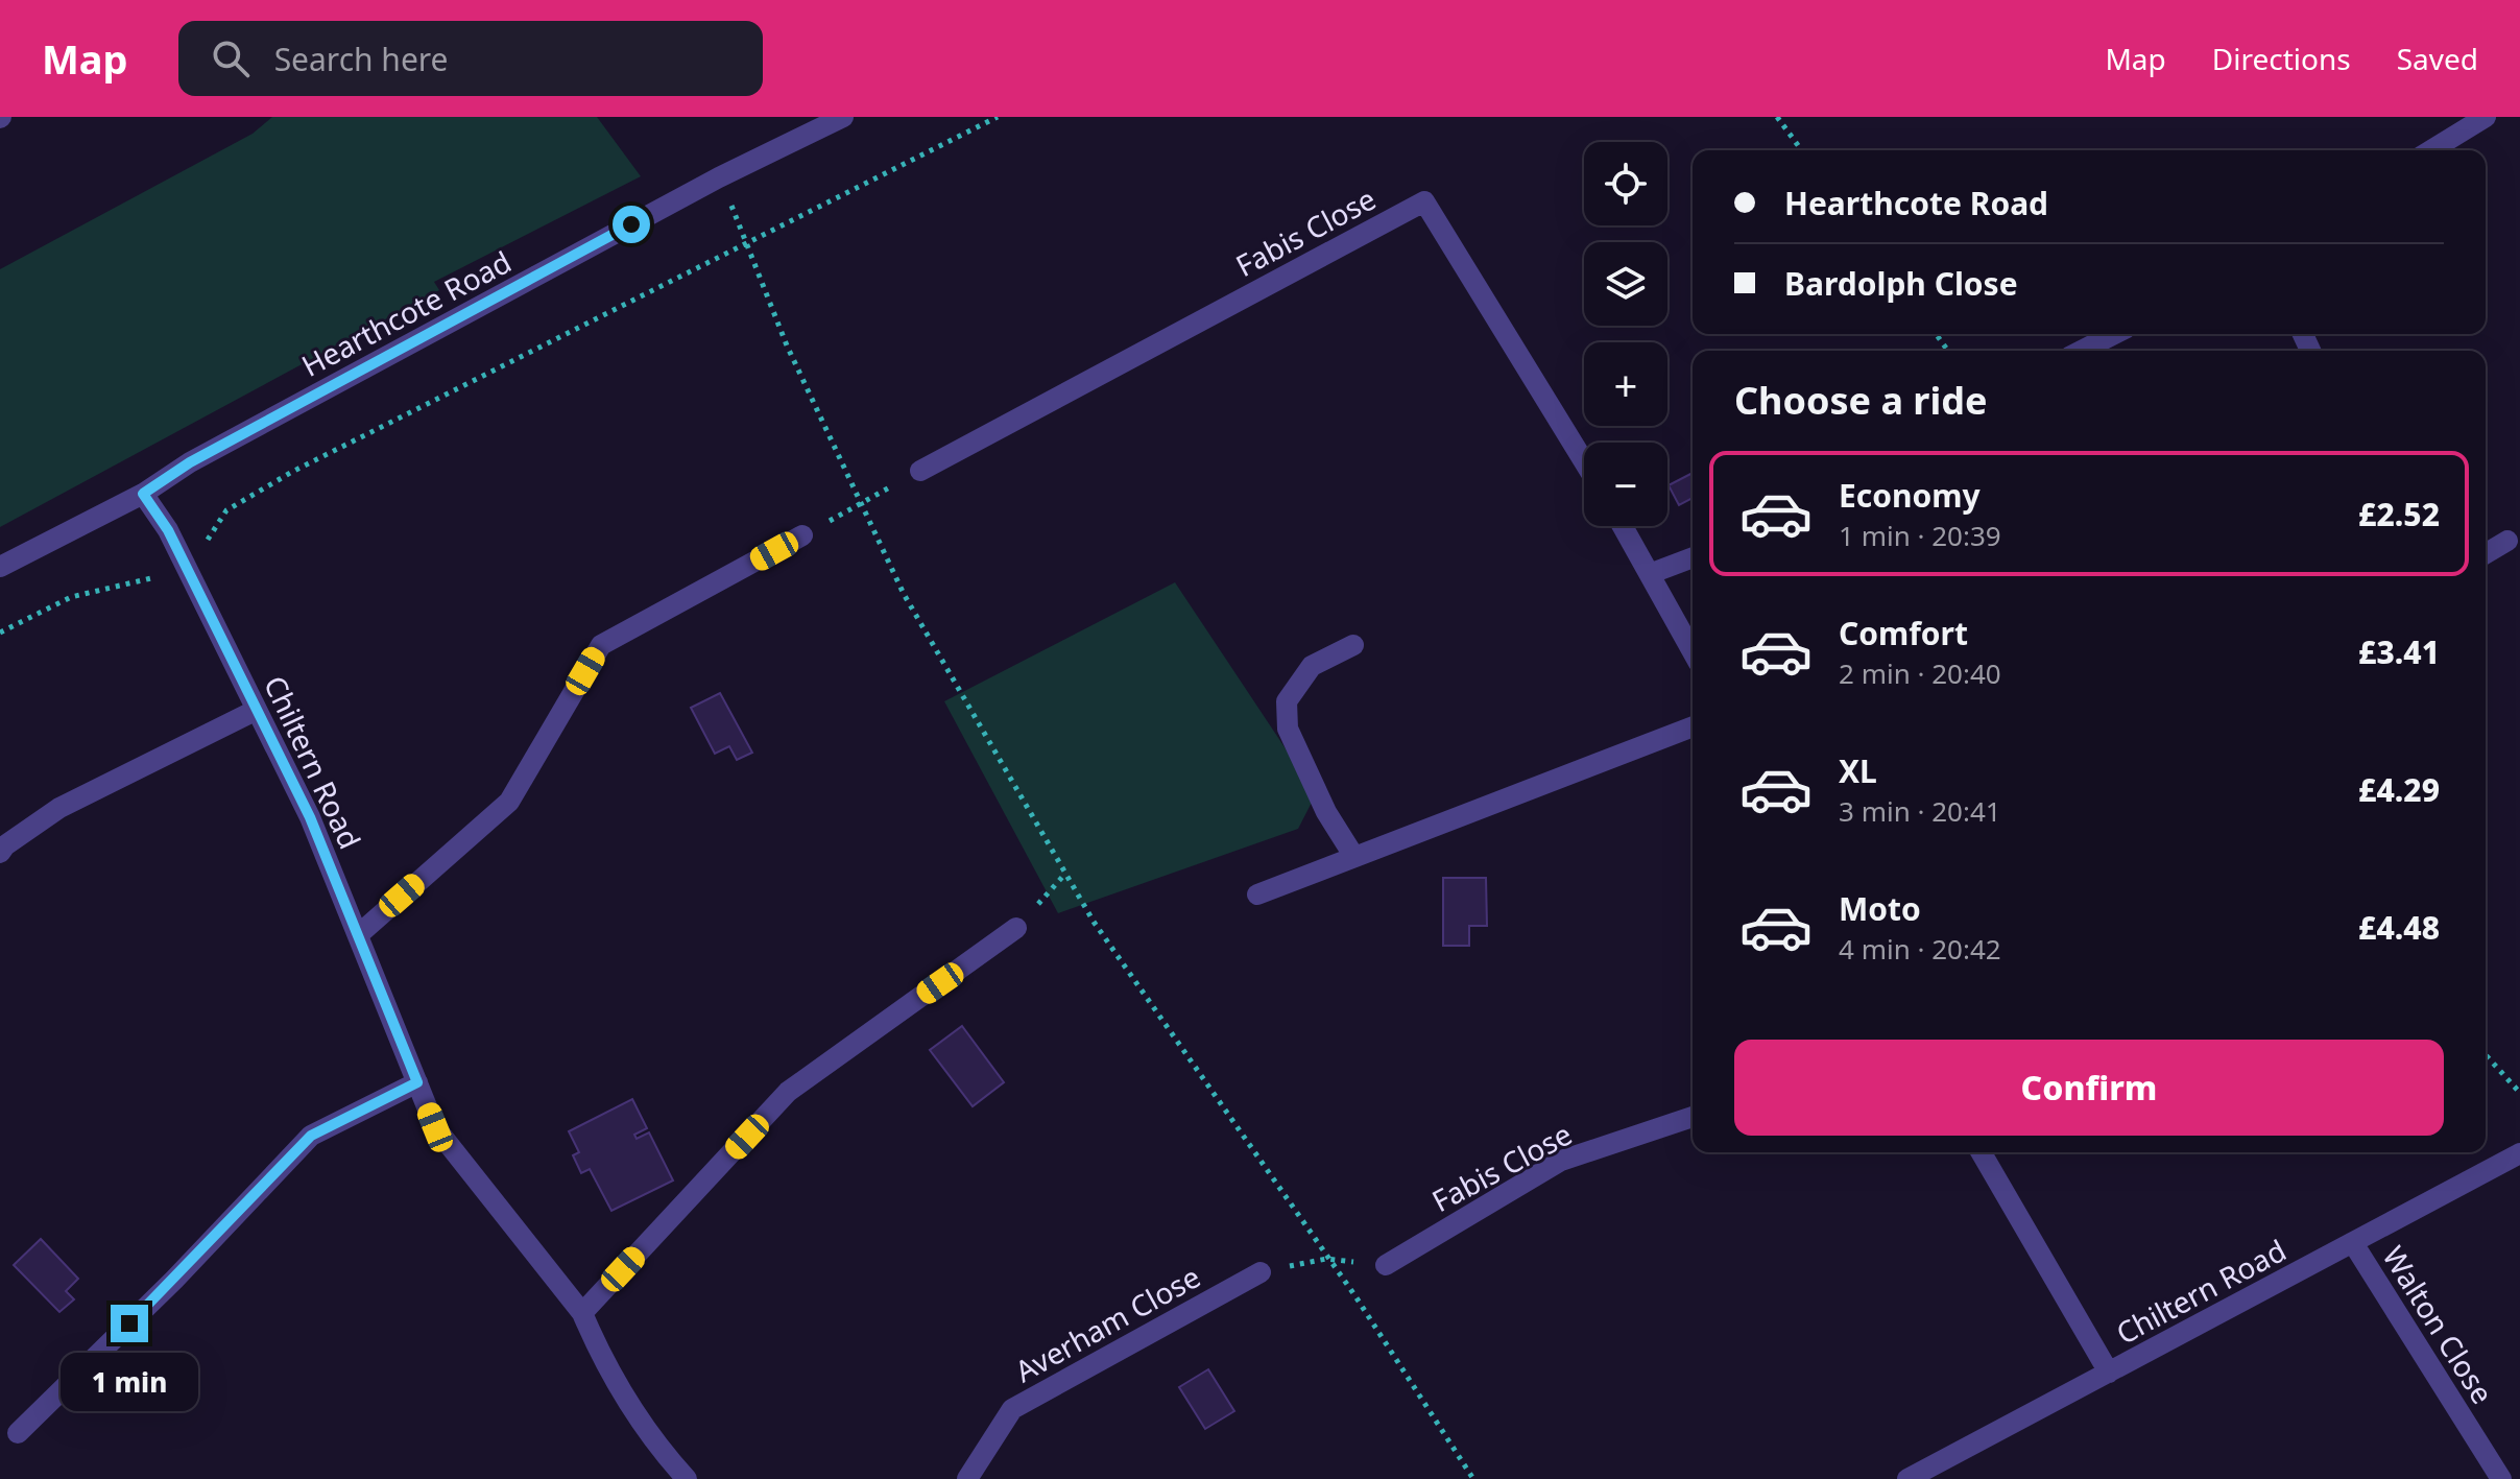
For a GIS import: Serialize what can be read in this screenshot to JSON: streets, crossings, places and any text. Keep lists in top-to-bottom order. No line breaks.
{"streets":{"street":["Fabis Close","Hearthcote Road","Chiltern Road","Averham Close","Walton Close"]},"crossings":[["Hearthcote Road","Chiltern Road"],["Chiltern Road","Walton Close"]],"page":{"header":"Map","search":"Search here","nav":["Map","Directions","Saved"],"map_buttons":["+","−"],"banner":["Hearthcote Road","Bardolph Close"],"heading":"Choose a ride","list":[{"name":"Economy","note":"1 min · 20:39","value":"£2.52"},{"name":"Comfort","note":"2 min · 20:40","value":"£3.41"},{"name":"XL","note":"3 min · 20:41","value":"£4.29"},{"name":"Moto","note":"4 min · 20:42","value":"£4.48"}],"buttons":"Confirm","bubble":"1 min"}}
